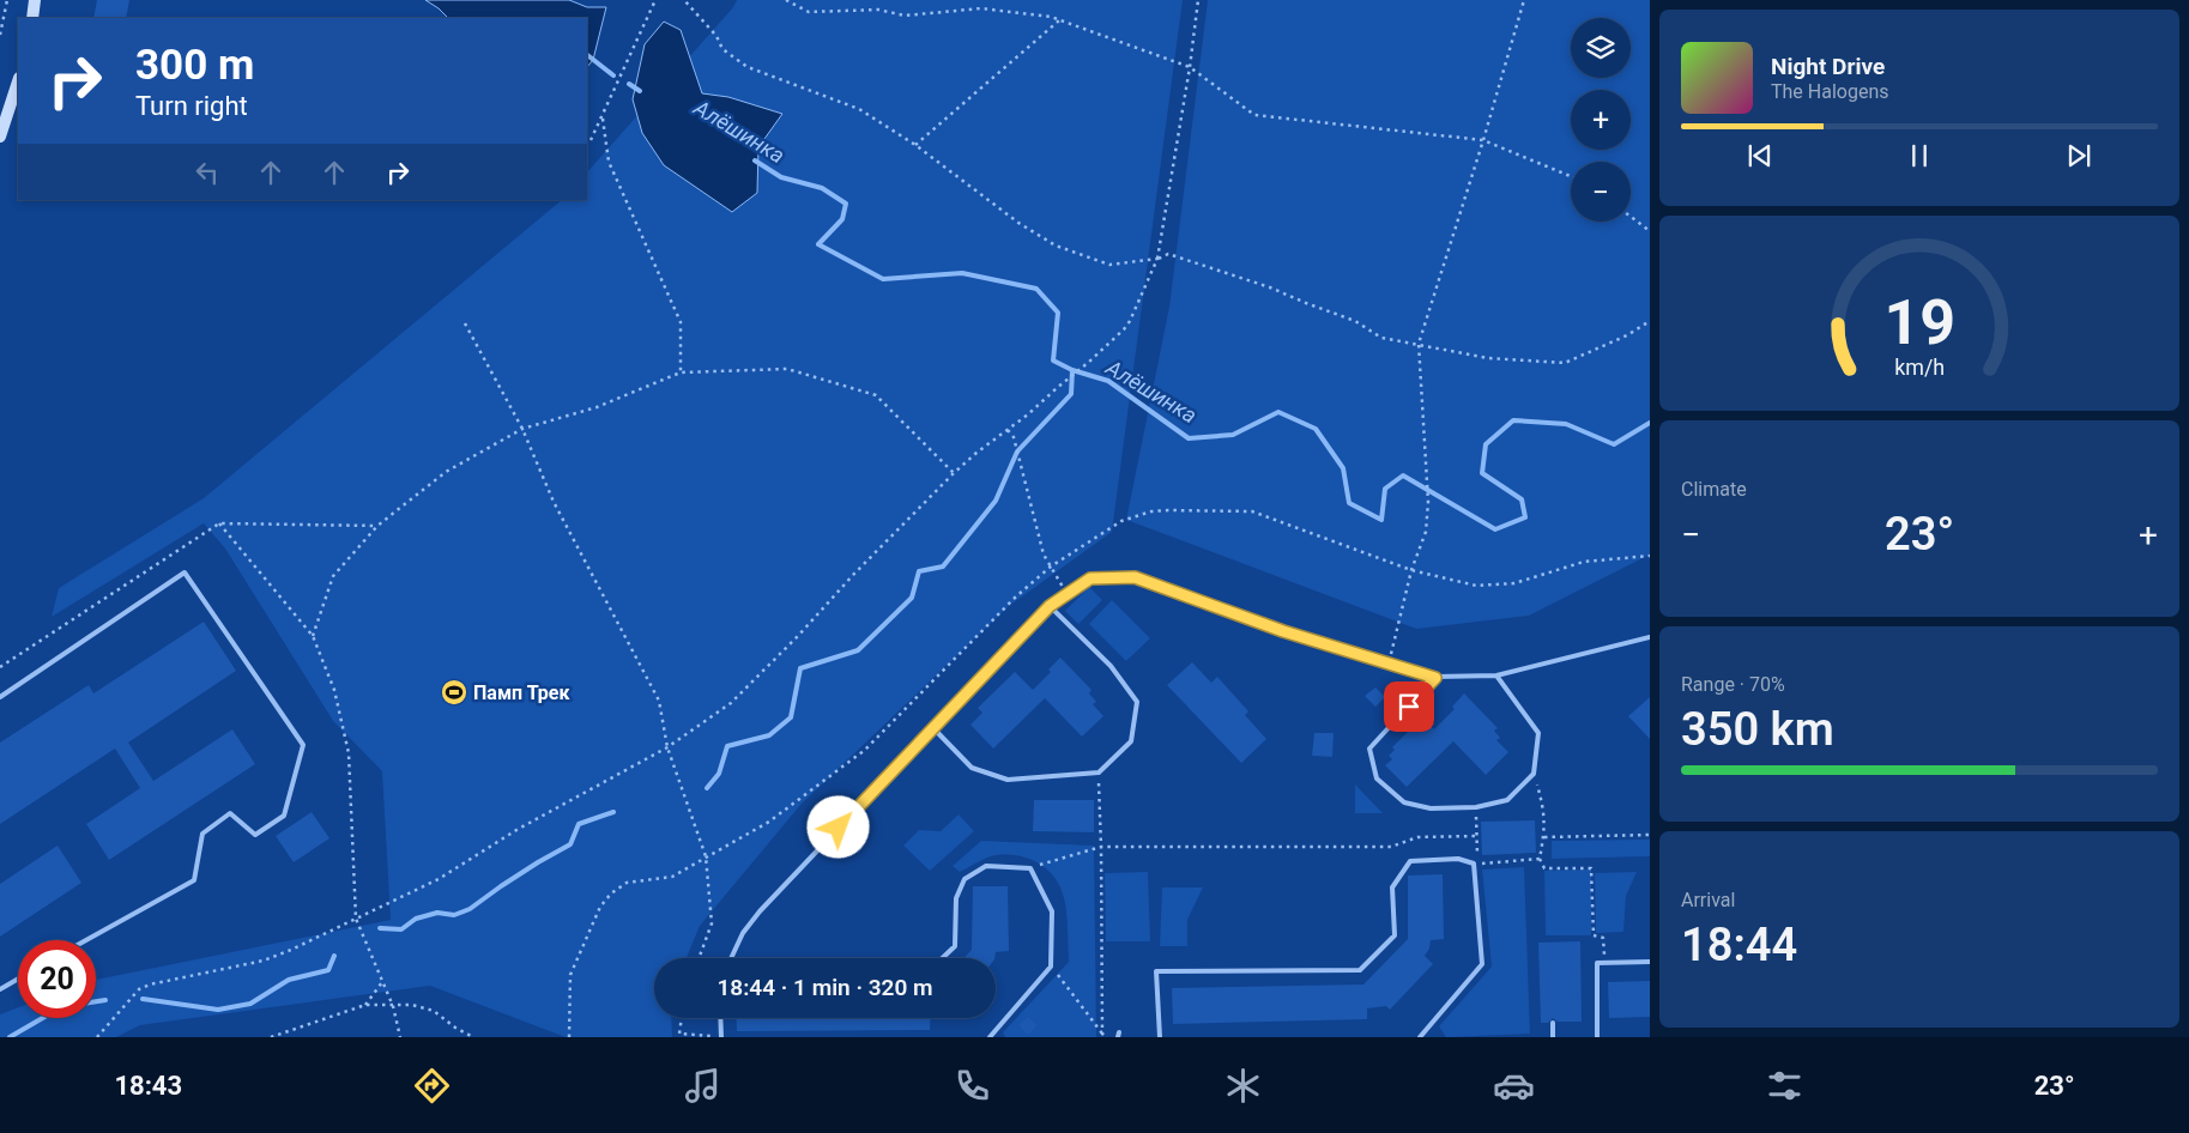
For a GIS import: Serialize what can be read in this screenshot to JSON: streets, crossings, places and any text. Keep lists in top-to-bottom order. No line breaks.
{"water":["Алёшинка"],"places":{"sports":["Памп Трек"]},"page":{"map_buttons":["+","−"],"turn":["300 m","Turn right"],"song":["Night Drive","The Halogens"],"tile":["Climate",["Range · 70%","350 km"],["Arrival","18:44"]],"heat":["−","23°","+"],"limit":"20","trip":"18:44 · 1 min · 320 m","tabs":["18:43","23°"],"gauge":["19","km/h"]}}
